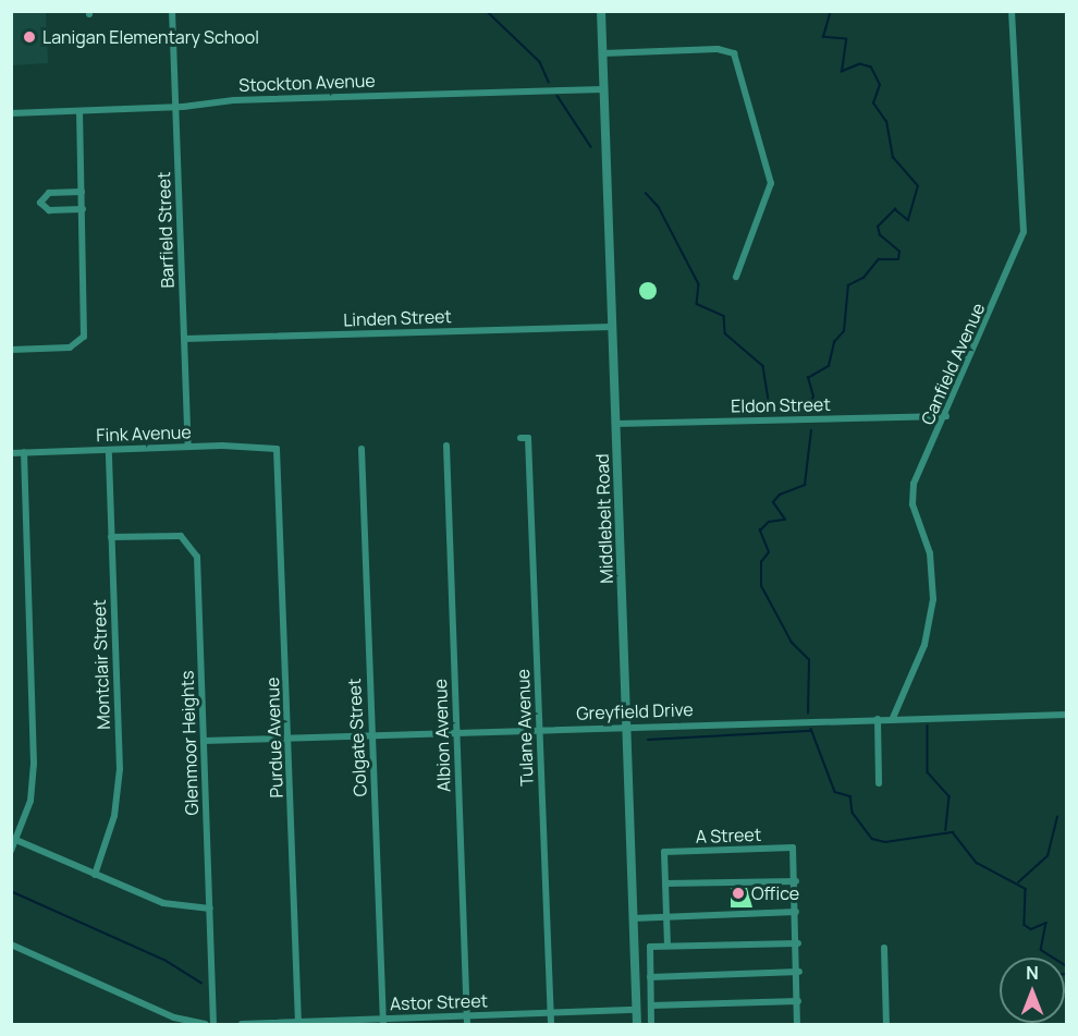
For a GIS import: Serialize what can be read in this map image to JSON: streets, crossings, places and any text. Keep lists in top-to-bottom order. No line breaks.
{"streets":{"street":["Stockton Avenue","Barfield Street","Linden Street","Canfield Avenue","Eldon Street","Fink Avenue","Middlebelt Road","Montclair Street","Greyfield Drive","Tulane Avenue","Albion Avenue","Purdue Avenue","Colgate Street","Glenmoor Heights","A Street","Astor Street"]},"crossings":[["Stockton Avenue","Barfield Street"],["Stockton Avenue","Middlebelt Road"],["Barfield Street","Linden Street"],["Barfield Street","Fink Avenue"],["Linden Street","Middlebelt Road"],["Canfield Avenue","Eldon Street"],["Canfield Avenue","Greyfield Drive"],["Eldon Street","Middlebelt Road"],["Fink Avenue","Montclair Street"],["Fink Avenue","Purdue Avenue"],["Middlebelt Road","Greyfield Drive"],["Middlebelt Road","Astor Street"],["Montclair Street","Glenmoor Heights"],["Greyfield Drive","Tulane Avenue"],["Greyfield Drive","Albion Avenue"],["Greyfield Drive","Purdue Avenue"],["Greyfield Drive","Colgate Street"],["Greyfield Drive","Glenmoor Heights"],["Tulane Avenue","Astor Street"],["Albion Avenue","Astor Street"],["Purdue Avenue","Astor Street"],["Colgate Street","Astor Street"]],"places":["Lanigan Elementary School","Office"],"north":"top"}
